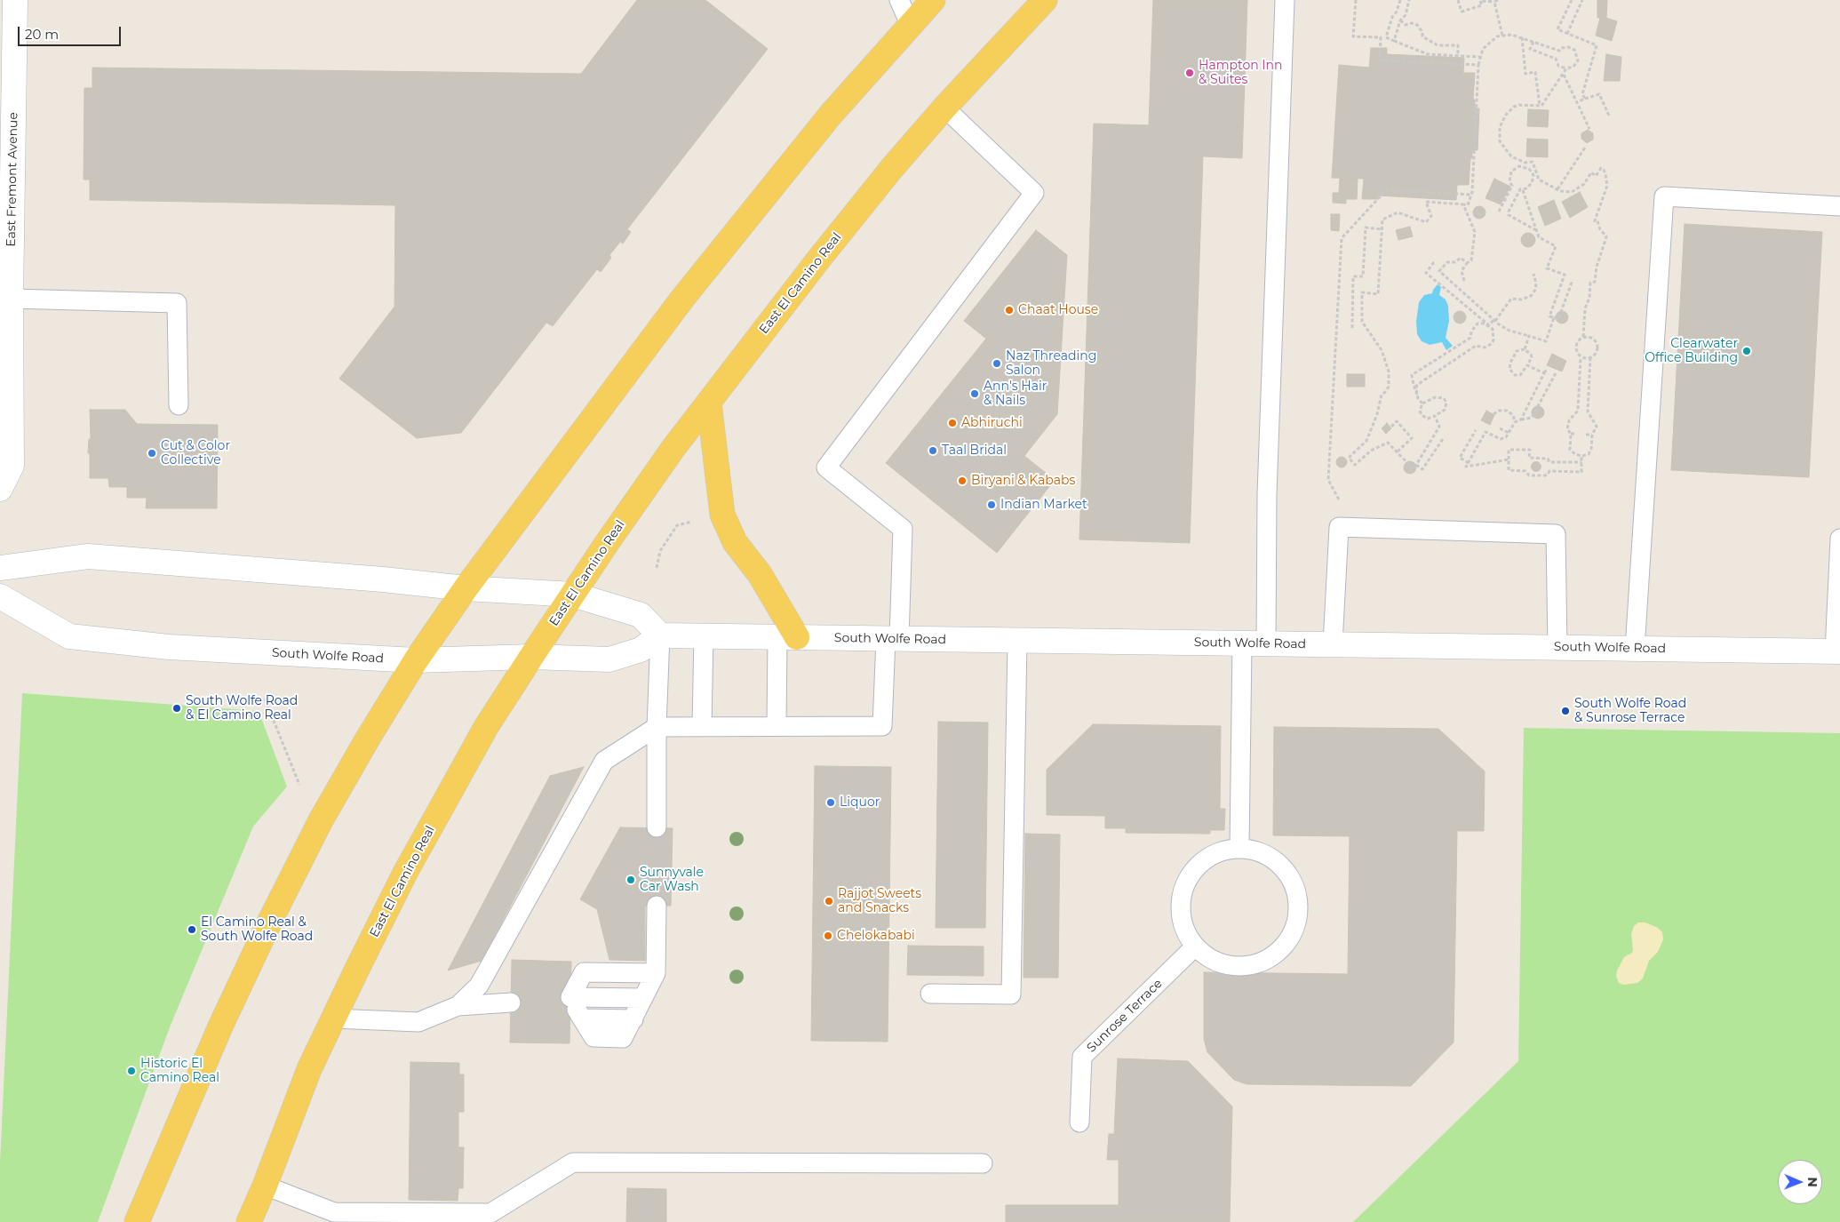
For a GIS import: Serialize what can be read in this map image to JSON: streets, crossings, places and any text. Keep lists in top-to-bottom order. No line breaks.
{"streets":{"main road":["East Fremont Avenue","East El Camino Real","South Wolfe Road"],"lane":["Sunrose Terrace"]},"crossings":[["East El Camino Real","South Wolfe Road"]],"places":["Hampton Inn & Suites","Chaat House","Clearwater Office Building","Naz Threading Salon","Ann's Hair & Nails","Abhiruchi","Taal Bridal","Cut & Color Collective","Biryani & Kababs","Indian Market","South Wolfe Road & El Camino Real","South Wolfe Road & Sunrose Terrace","Liquor","Sunnyvale Car Wash","Rajjot Sweets and Snacks","El Camino Real & South Wolfe Road","Chelokababi","Historic El Camino Real"],"scale_bar":"20 m","north":"right"}
